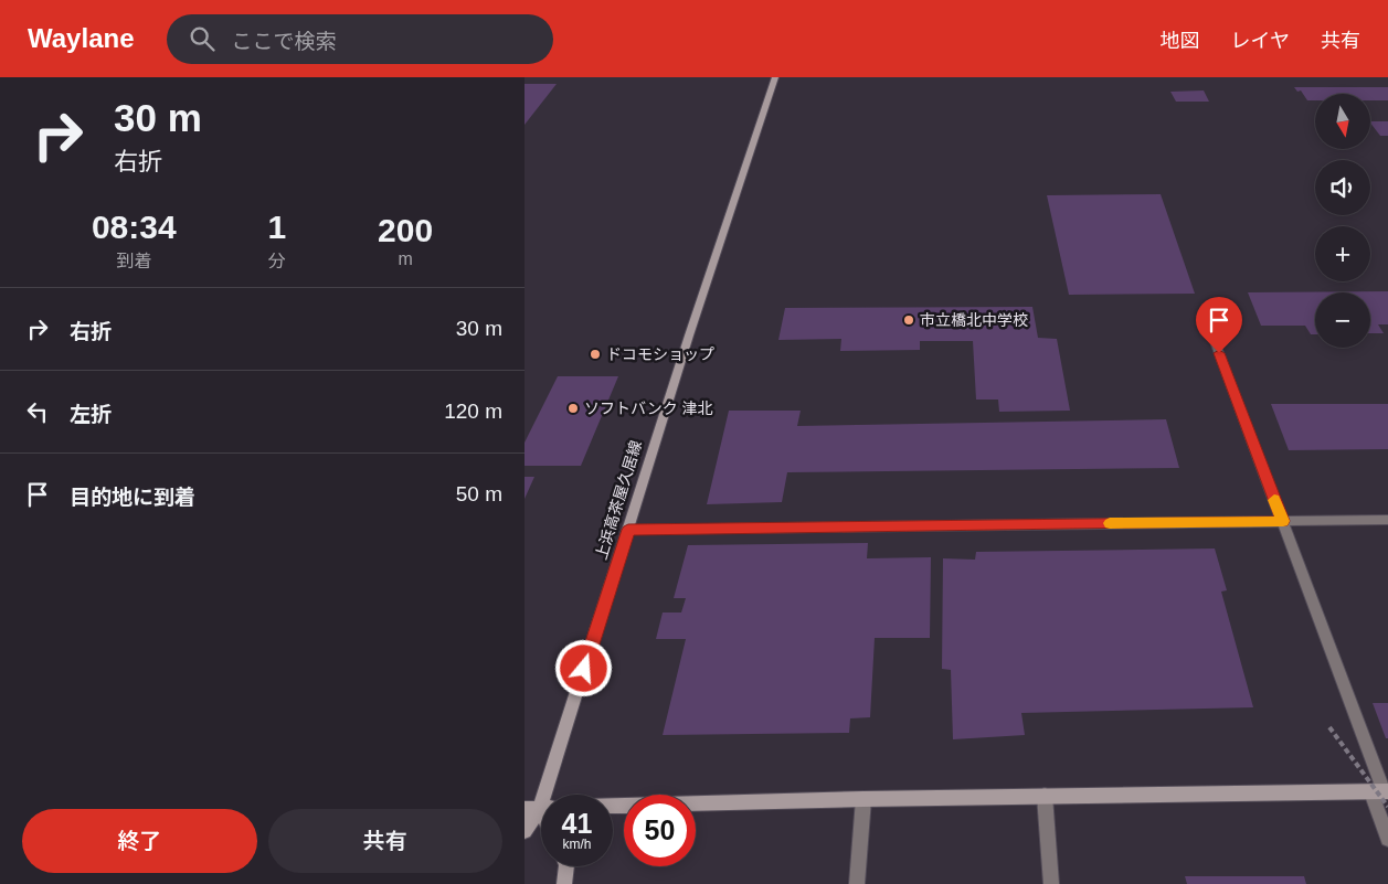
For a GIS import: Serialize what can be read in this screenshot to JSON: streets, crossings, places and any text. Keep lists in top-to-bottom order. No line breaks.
{"streets":{"main road":["上浜高茶屋久居線"]},"places":["市立橋北中学校","ドコモショップ","ソフトバンク 津北"],"north":"bottom","page":{"header":"Waylane","search":"ここで検索","nav":["地図","レイヤ","共有"],"turn":["30 m","右折"],"map_buttons":["+","−"],"eta":["08:34","到着","1","分","200","m"],"list":[{"name":"右折","value":"30 m"},{"name":"左折","value":"120 m"},{"name":"目的地に到着","value":"50 m"}],"speed":"41 km/h","limit":"50","buttons":["終了","共有"]}}
